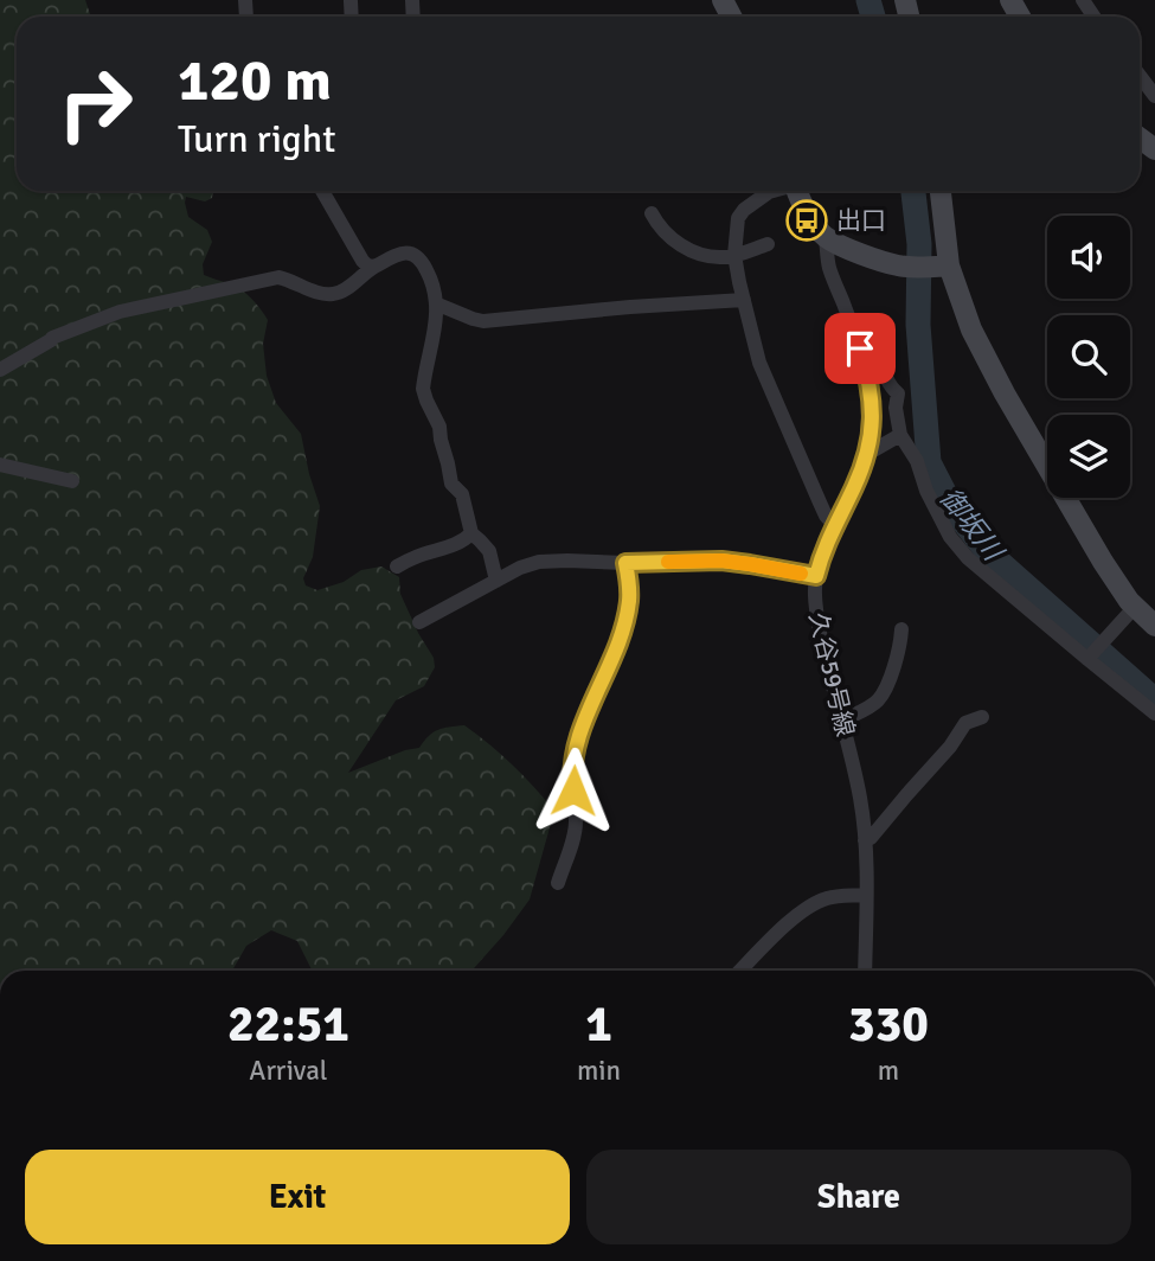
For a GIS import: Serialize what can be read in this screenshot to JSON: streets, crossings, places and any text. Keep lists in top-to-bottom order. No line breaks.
{"streets":{"street":["久谷59号線"]},"water":["御坂川"],"places":{"bus stop":["出口"]},"page":{"turn":["120 m","Turn right"],"eta":["22:51","Arrival","1","min","330","m"],"buttons":["Exit","Share"]}}
